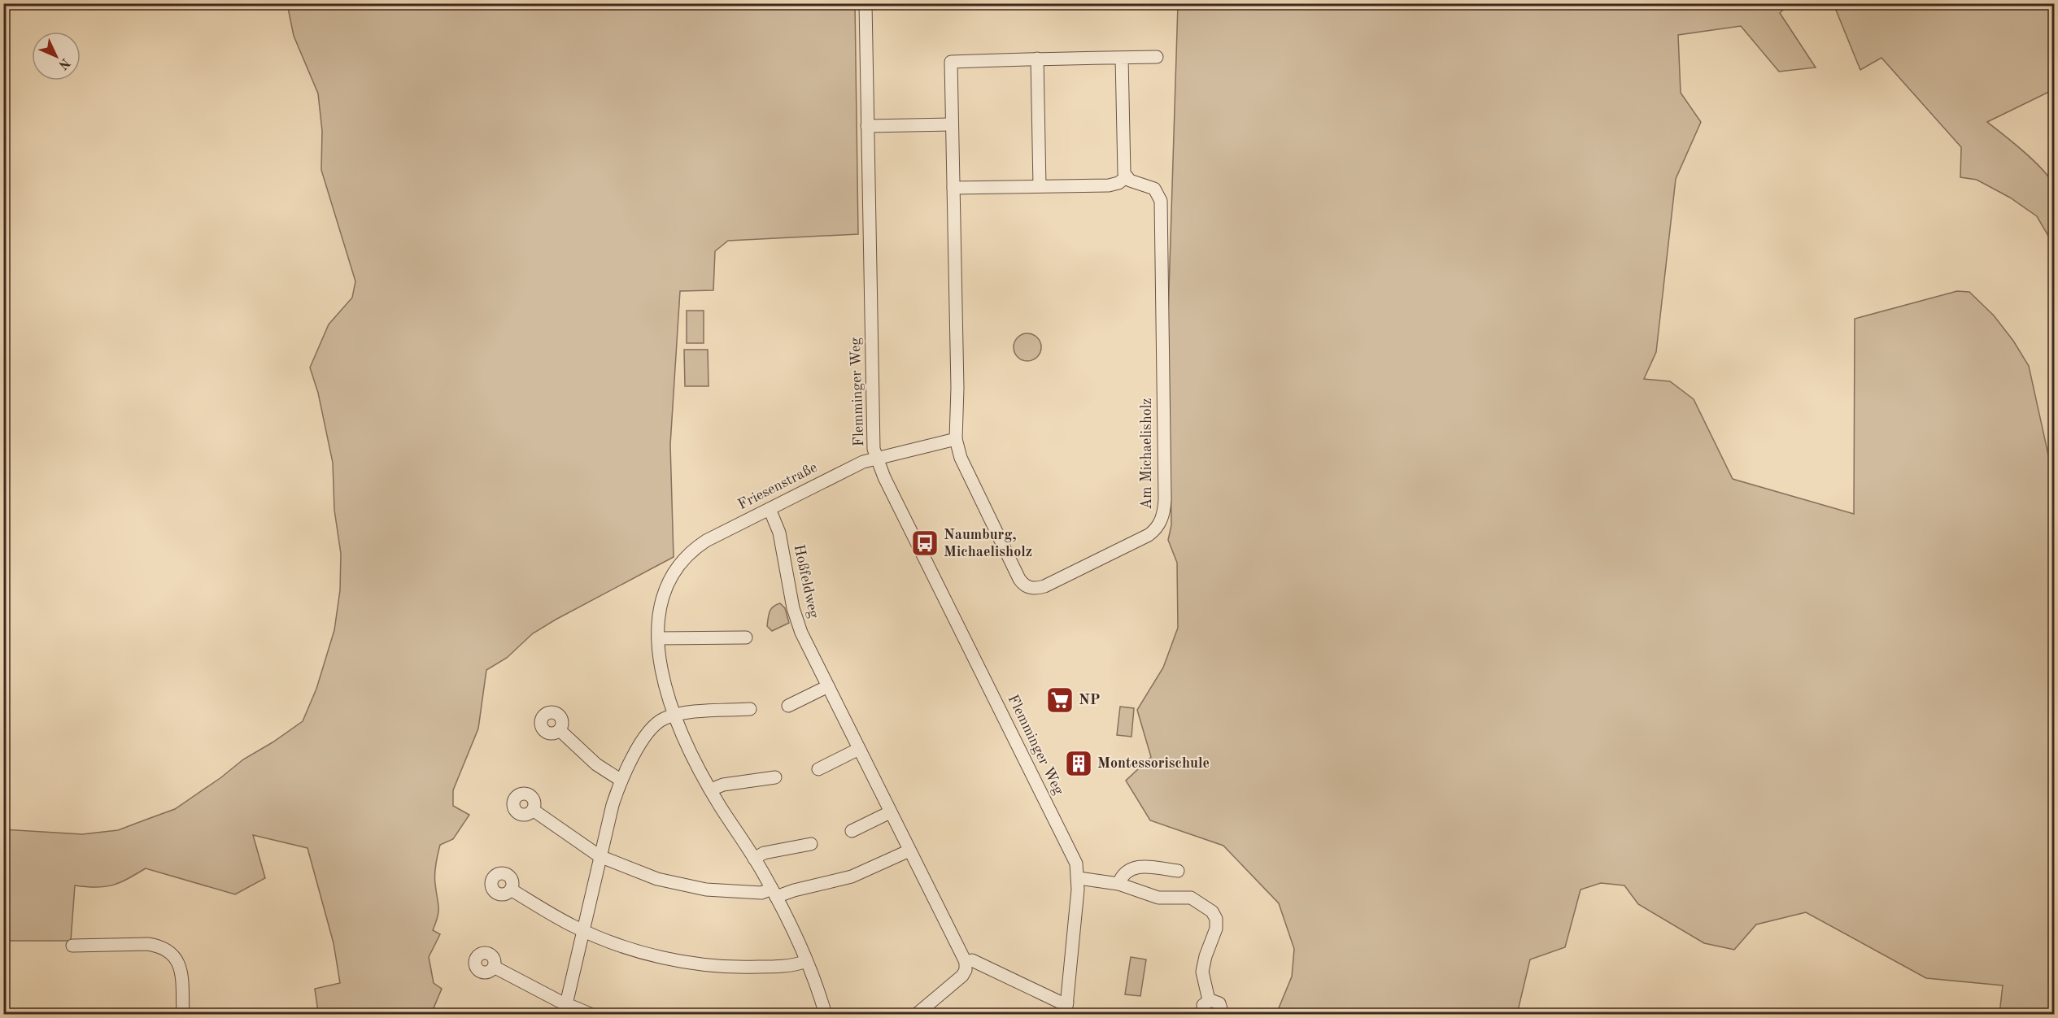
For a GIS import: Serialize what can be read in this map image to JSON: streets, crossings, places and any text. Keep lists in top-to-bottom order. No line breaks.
{"streets":{"street":["Flemminger Weg","Am Michaelisholz","Friesenstraße","Hoßfeldweg"]},"crossings":[["Flemminger Weg","Friesenstraße"],["Flemminger Weg","Hoßfeldweg"],["Friesenstraße","Hoßfeldweg"]],"places":{"bus stop":["Naumburg, Michaelisholz"],"supermarket":["NP"],"building":["Montessorischule"]},"north":"bottom right"}
